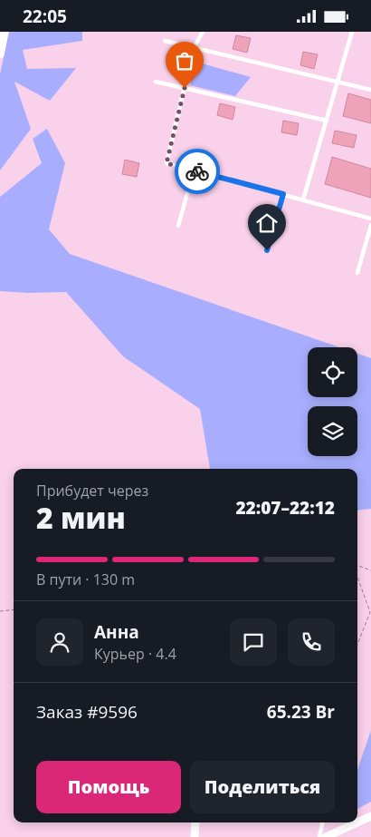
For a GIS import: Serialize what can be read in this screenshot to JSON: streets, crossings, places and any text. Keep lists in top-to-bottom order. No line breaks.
{"page":{"status":"22:05","heading":["2 мин","Прибудет через","22:07–22:12"],"panel":["Анна","Курьер · 4.4","Заказ #9596","65.23 Br"],"bar":"В пути · 130 m","buttons":["Помощь","Поделиться"]}}
